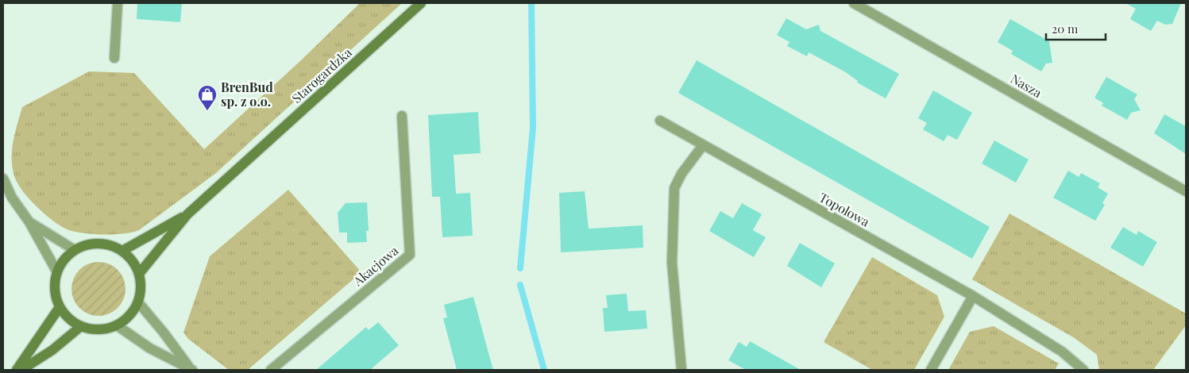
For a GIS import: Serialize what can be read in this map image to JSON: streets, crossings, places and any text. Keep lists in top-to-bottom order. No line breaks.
{"streets":{"main road":["Starogardzka"],"street":["Nasza","Topolowa","Akacjowa"]},"places":{"shop":["BrenBud sp. z o.o."]},"scale_bar":"20 m"}
